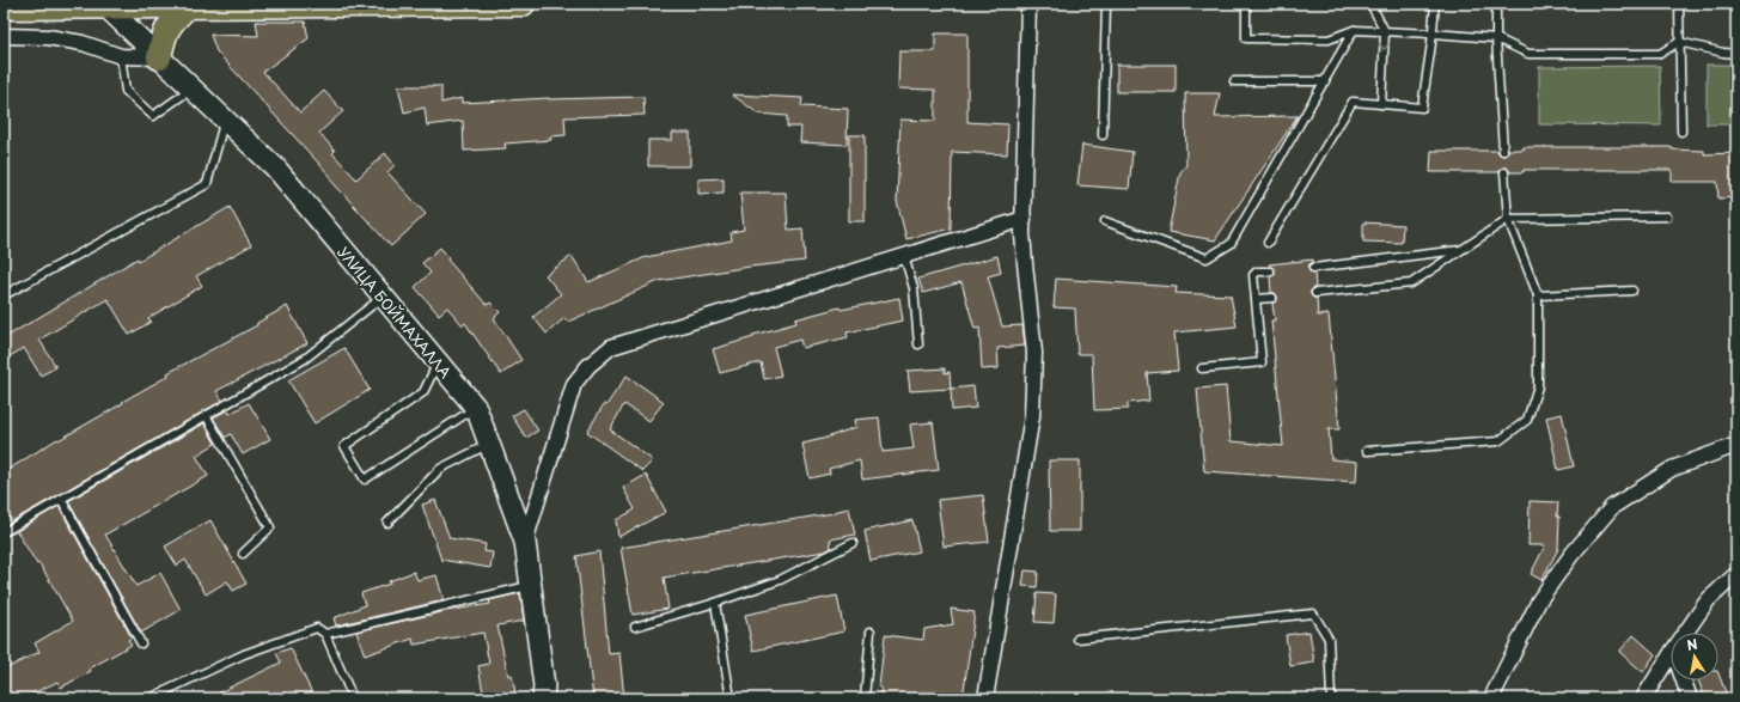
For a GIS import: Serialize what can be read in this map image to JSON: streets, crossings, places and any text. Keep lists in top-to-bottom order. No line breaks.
{"streets":{"main road":["УЛИЦА БОЙМАХАЛЛА"]},"north":"top"}
